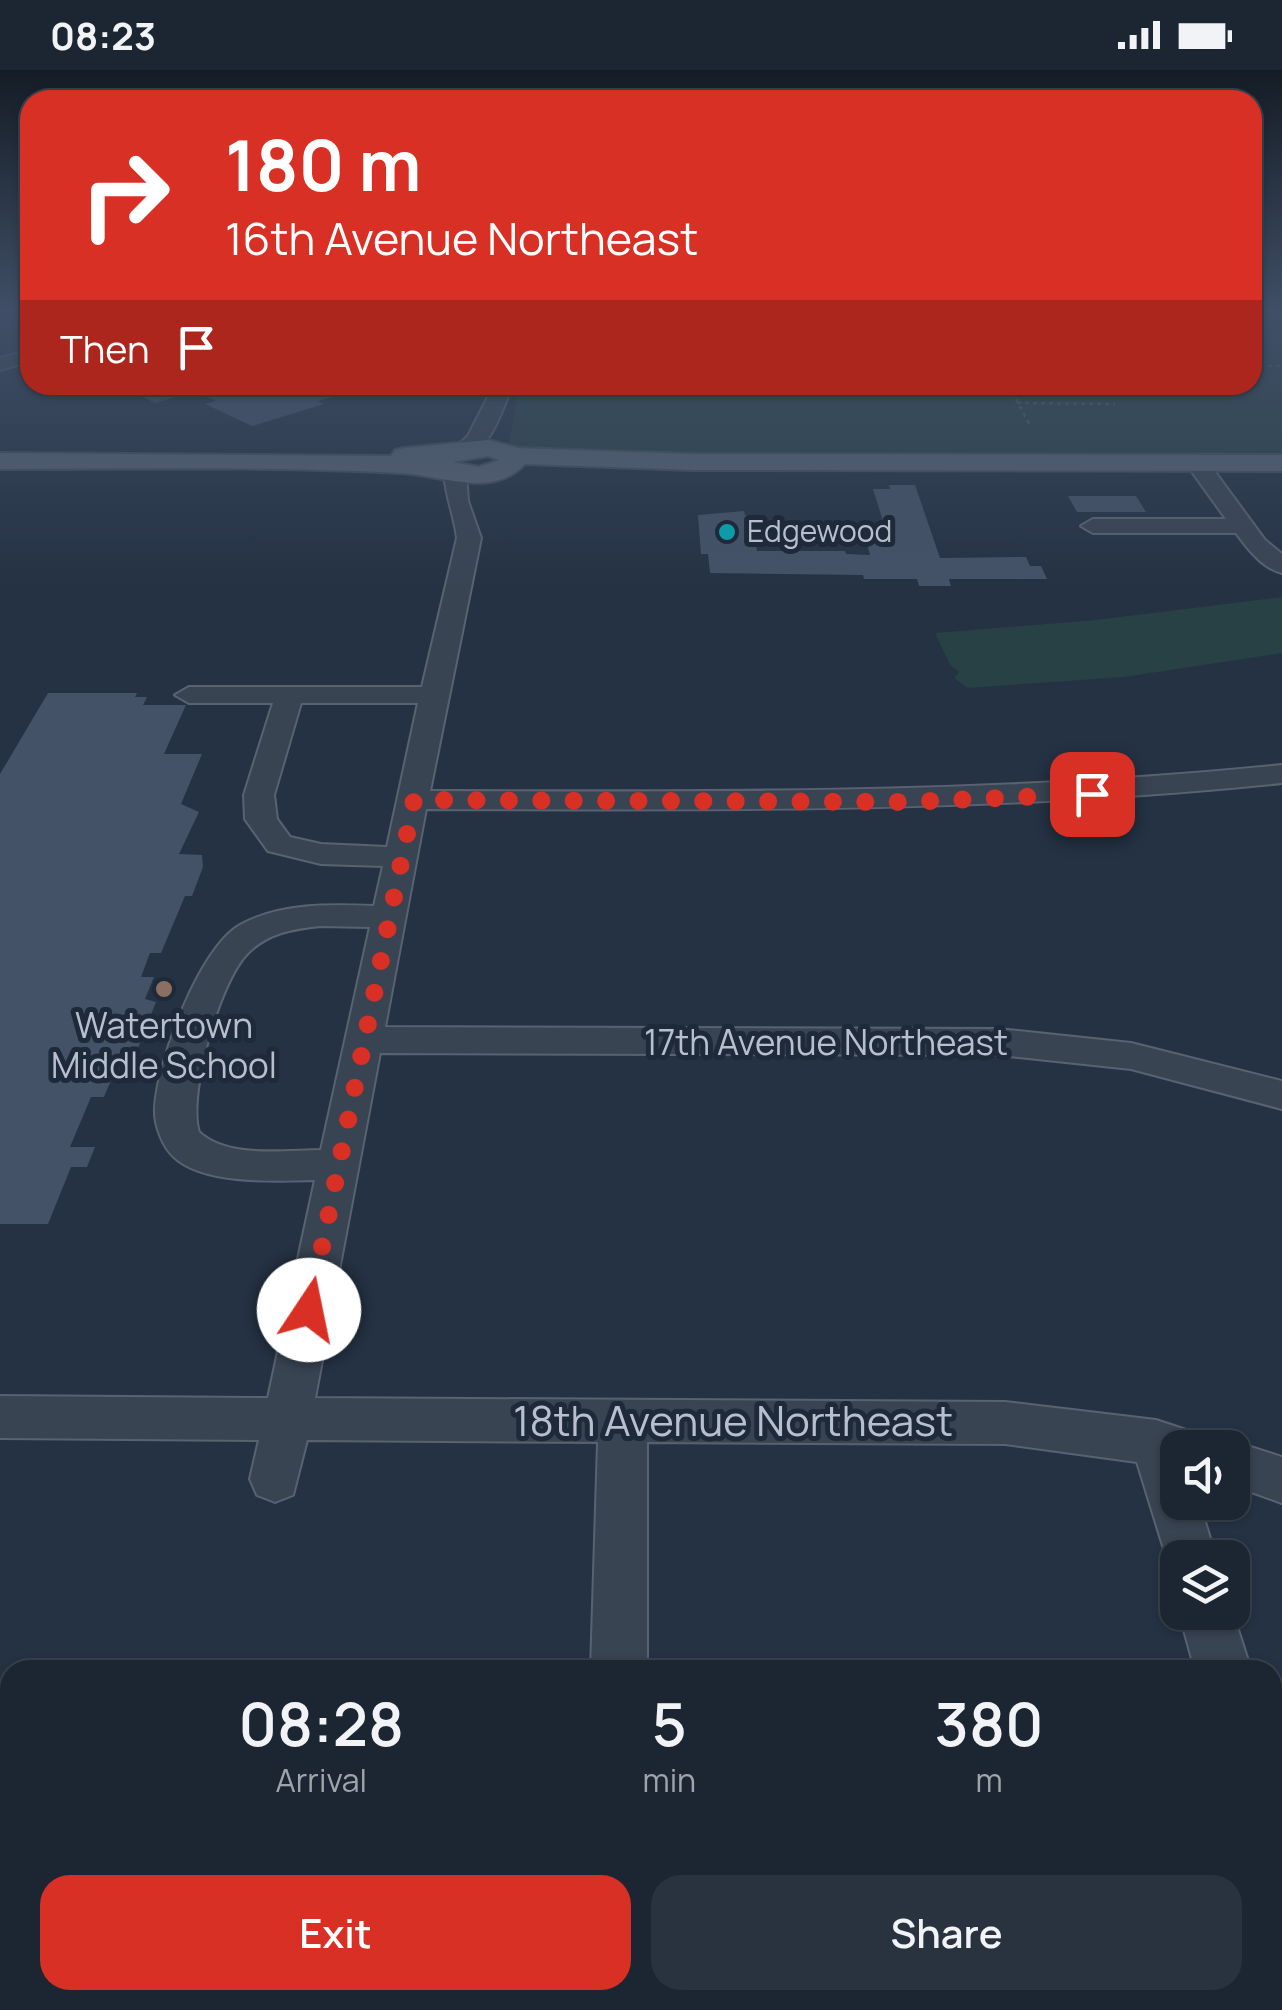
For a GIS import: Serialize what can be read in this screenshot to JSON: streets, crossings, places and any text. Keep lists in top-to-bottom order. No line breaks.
{"streets":{"street":["17th Avenue Northeast","18th Avenue Northeast"]},"places":["Edgewood","Watertown Middle School"],"page":{"status":"08:23","turn":["180 m","16th Avenue Northeast"],"then":"Then","eta":["08:28","Arrival","5","min","380","m"],"buttons":["Exit","Share"]}}
